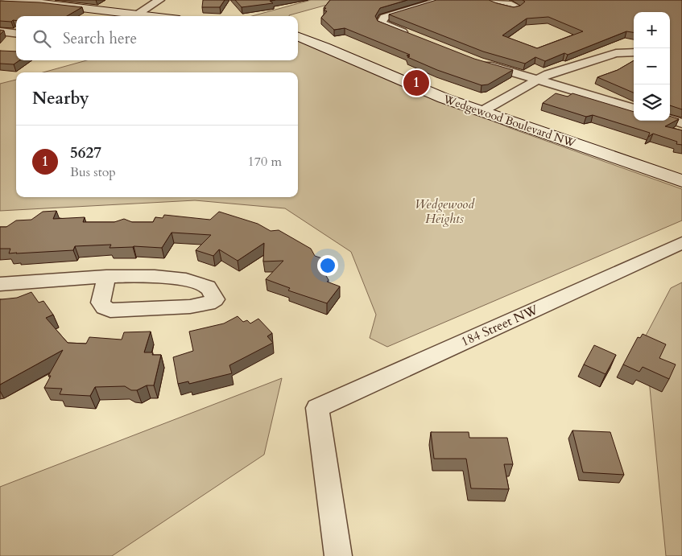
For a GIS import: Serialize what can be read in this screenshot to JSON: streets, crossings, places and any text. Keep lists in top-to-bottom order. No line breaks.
{"streets":{"street":["Wedgewood Boulevard NW","184 Street NW"]},"parks":["Wedgewood Heights"],"page":{"map_buttons":["+","−"],"search":"Search here","pins":"1","heading":"Nearby","list":[{"mark":"1","name":"5627","note":"Bus stop","value":"170 m"}]}}
